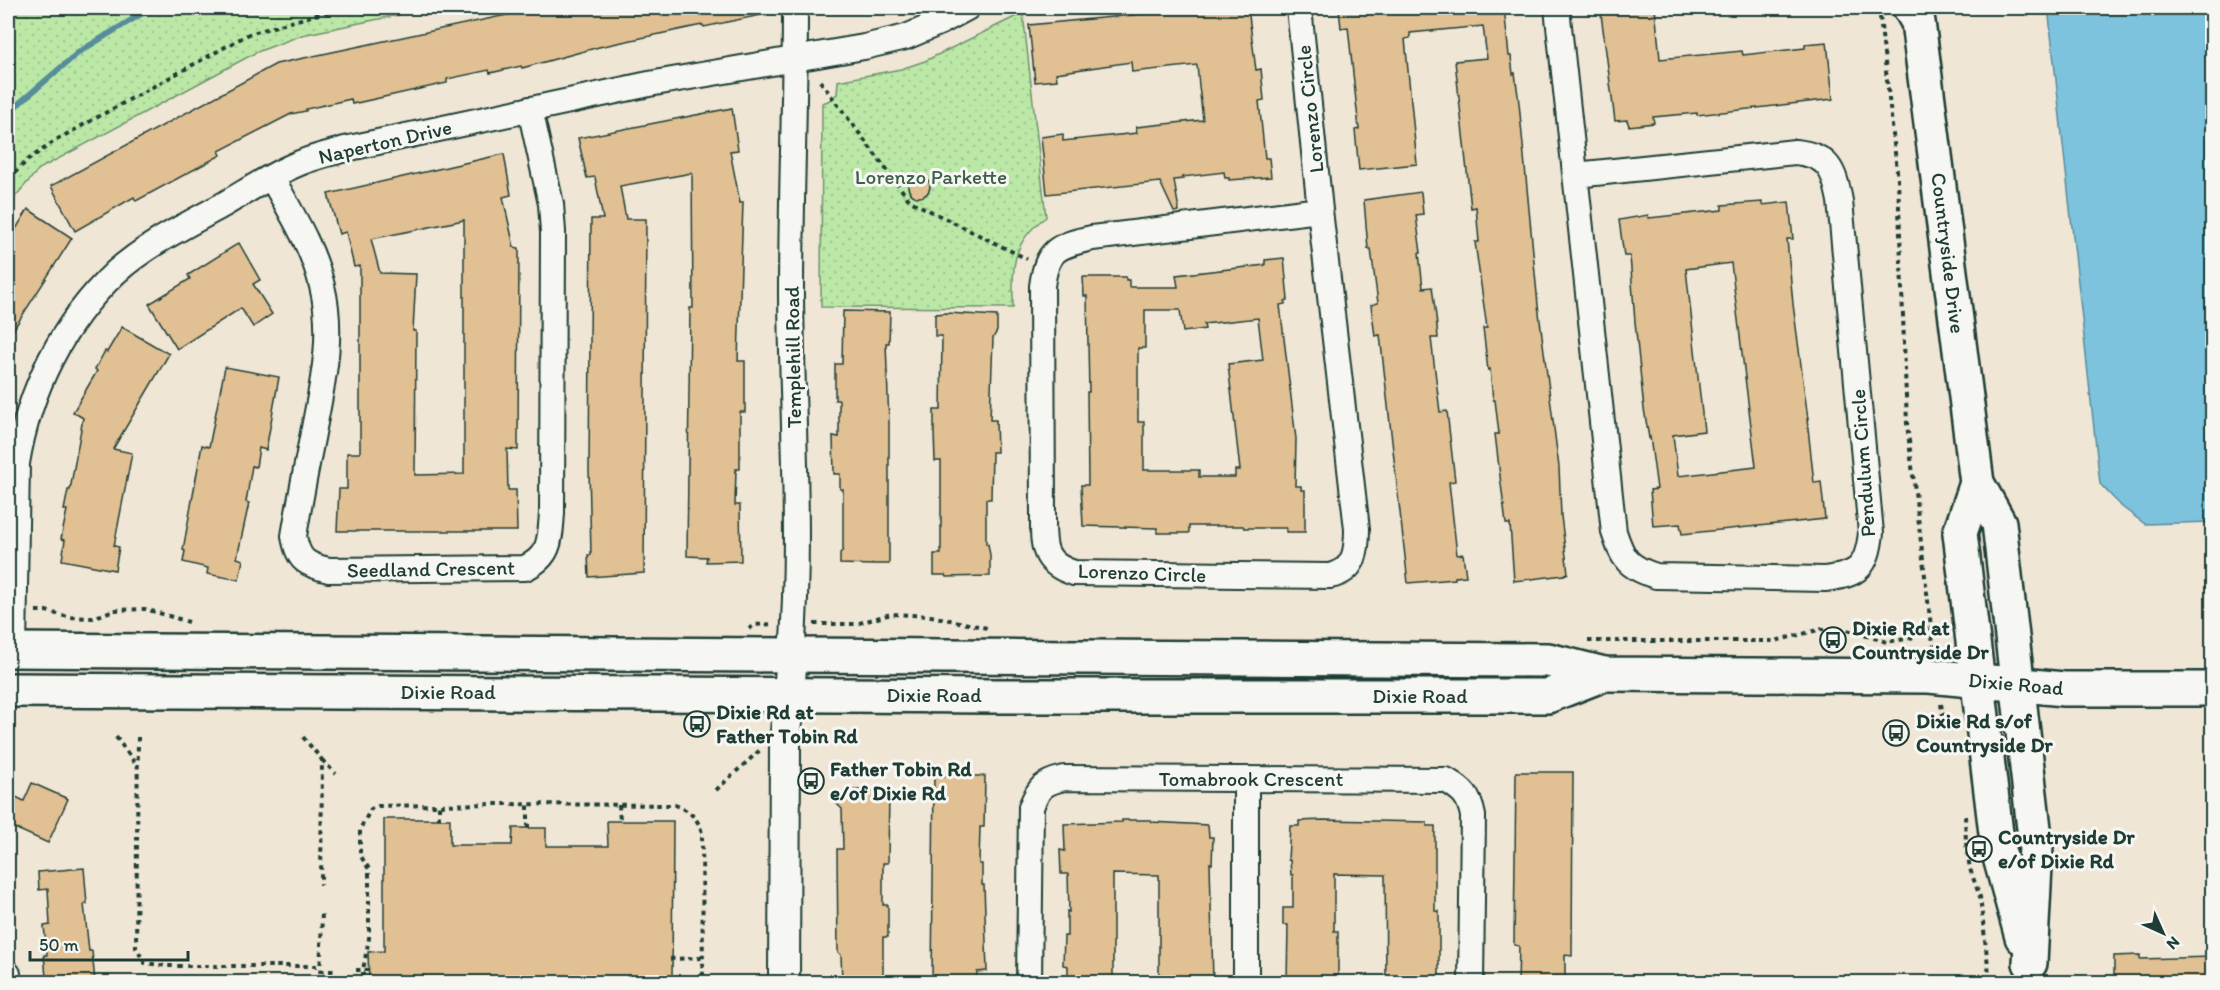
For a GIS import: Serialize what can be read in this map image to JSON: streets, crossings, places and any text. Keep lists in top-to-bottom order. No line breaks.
{"streets":{"main road":["Countryside Drive","Dixie Road"],"street":["Lorenzo Circle","Naperton Drive","Templehill Road","Pendulum Circle","Seedland Crescent","Tomabrook Crescent"]},"crossings":[["Naperton Drive","Templehill Road"],["Naperton Drive","Seedland Crescent"],["Naperton Drive","Dixie Road"],["Countryside Drive","Dixie Road"],["Templehill Road","Dixie Road"]],"parks":["Lorenzo Parkette"],"places":{"bus stop":["Dixie Rd at Countryside Dr","Dixie Rd at Father Tobin Rd","Dixie Rd s/of Countryside Dr","Father Tobin Rd e/of Dixie Rd","Countryside Dr e/of Dixie Rd"]},"scale_bar":"50 m","north":"bottom right"}
